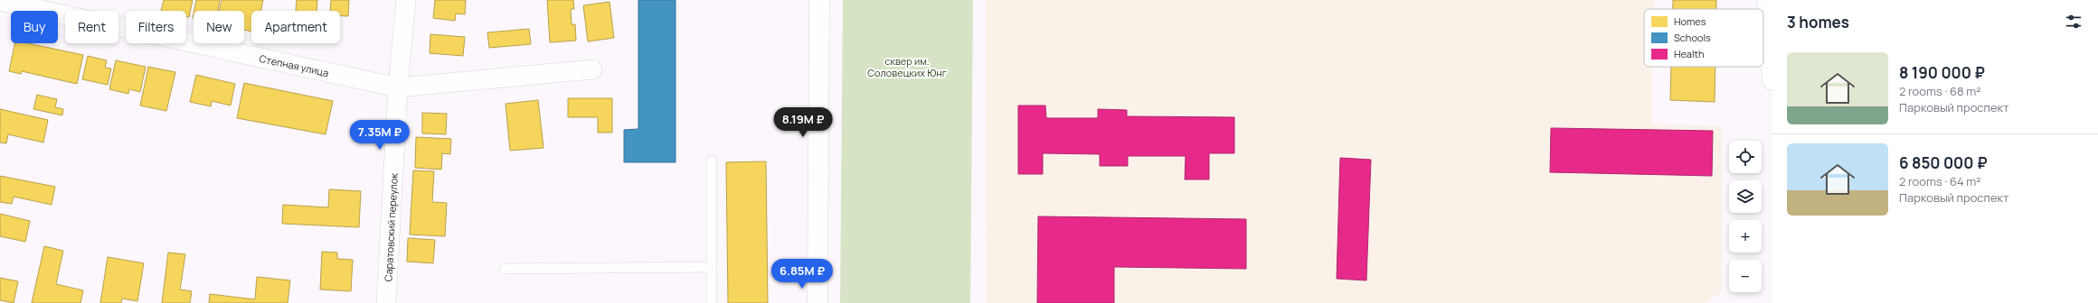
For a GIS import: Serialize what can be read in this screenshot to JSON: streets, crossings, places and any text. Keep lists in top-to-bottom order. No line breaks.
{"streets":{"street":["Степная улица","Саратовский переулок"]},"crossings":[["Степная улица","Саратовский переулок"]],"parks":["сквер им. Соловецких Юнг"],"legend":["Homes","Schools","Health"],"page":{"heading":"3 homes","chip":["Buy","Rent","Filters","New","Apartment"],"list":[{"name":"8 190 000 ₽","note":"2 rooms · 68 m² · Парковый проспект"},{"name":"6 850 000 ₽","note":"2 rooms · 64 m² · Парковый проспект"}],"price":["8.19M ₽","7.35M ₽","6.85M ₽"],"map_buttons":["+","−"]}}
